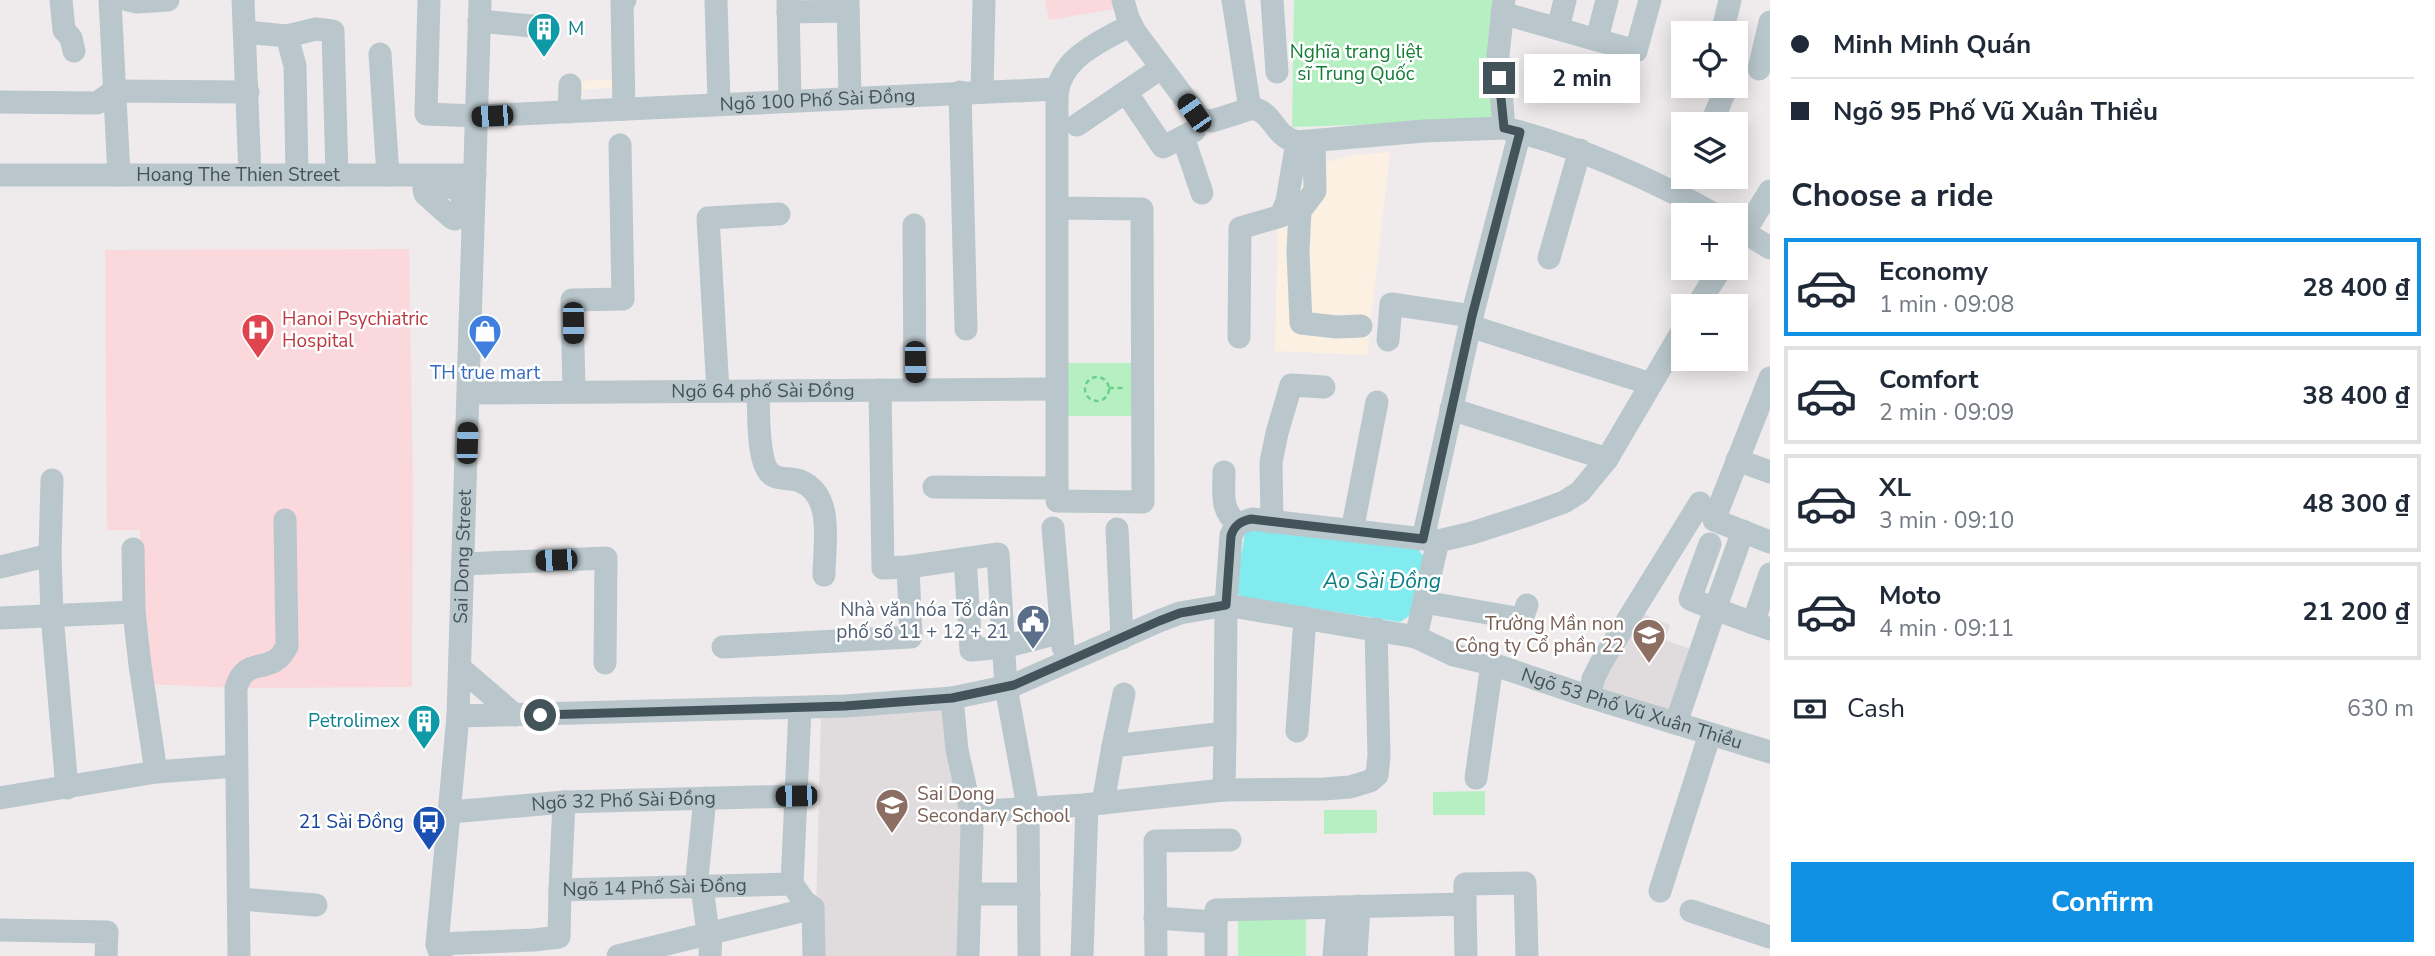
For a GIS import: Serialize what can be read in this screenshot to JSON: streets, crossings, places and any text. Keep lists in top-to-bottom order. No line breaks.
{"streets":{"street":["Ngõ 100 Phố Sài Đồng","Hoang The Thien Street","Ngõ 64 phố Sài Đồng","Sai Dong Street","Ngõ 53 Phố Vũ Xuân Thiều","Ngõ 32 Phố Sài Đồng","Ngõ 14 Phố Sài Đồng"]},"crossings":[["Ngõ 100 Phố Sài Đồng","Sai Dong Street"],["Hoang The Thien Street","Sai Dong Street"],["Ngõ 64 phố Sài Đồng","Sai Dong Street"],["Sai Dong Street","Ngõ 32 Phố Sài Đồng"],["Sai Dong Street","Ngõ 14 Phố Sài Đồng"],["Ngõ 32 Phố Sài Đồng","Ngõ 14 Phố Sài Đồng"]],"water":["Ao Sài Đồng"],"parks":["Nghĩa trang liệt sĩ Trung Quốc"],"places":{"building":["M","Petrolimex"],"hospital":["Hanoi Psychiatric Hospital"],"shop":["TH true mart"],"public building":["Nhà văn hóa Tổ dân phố số 11 + 12 + 21"],"school or university":["Trường Mần non Công ty Cổ phần 22","Sai Dong Secondary School"],"bus stop":["21 Sài Đồng"]},"page":{"banner":["Minh Minh Quán","Ngõ 95 Phố Vũ Xuân Thiều"],"map_buttons":["+","−"],"bubble":"2 min","heading":"Choose a ride","list":[{"name":"Economy","note":"1 min · 09:08","value":"28 400 ₫"},{"name":"Comfort","note":"2 min · 09:09","value":"38 400 ₫"},{"name":"XL","note":"3 min · 09:10","value":"48 300 ₫"},{"name":"Moto","note":"4 min · 09:11","value":"21 200 ₫"}],"pay":["Cash","630 m"],"buttons":"Confirm"}}
